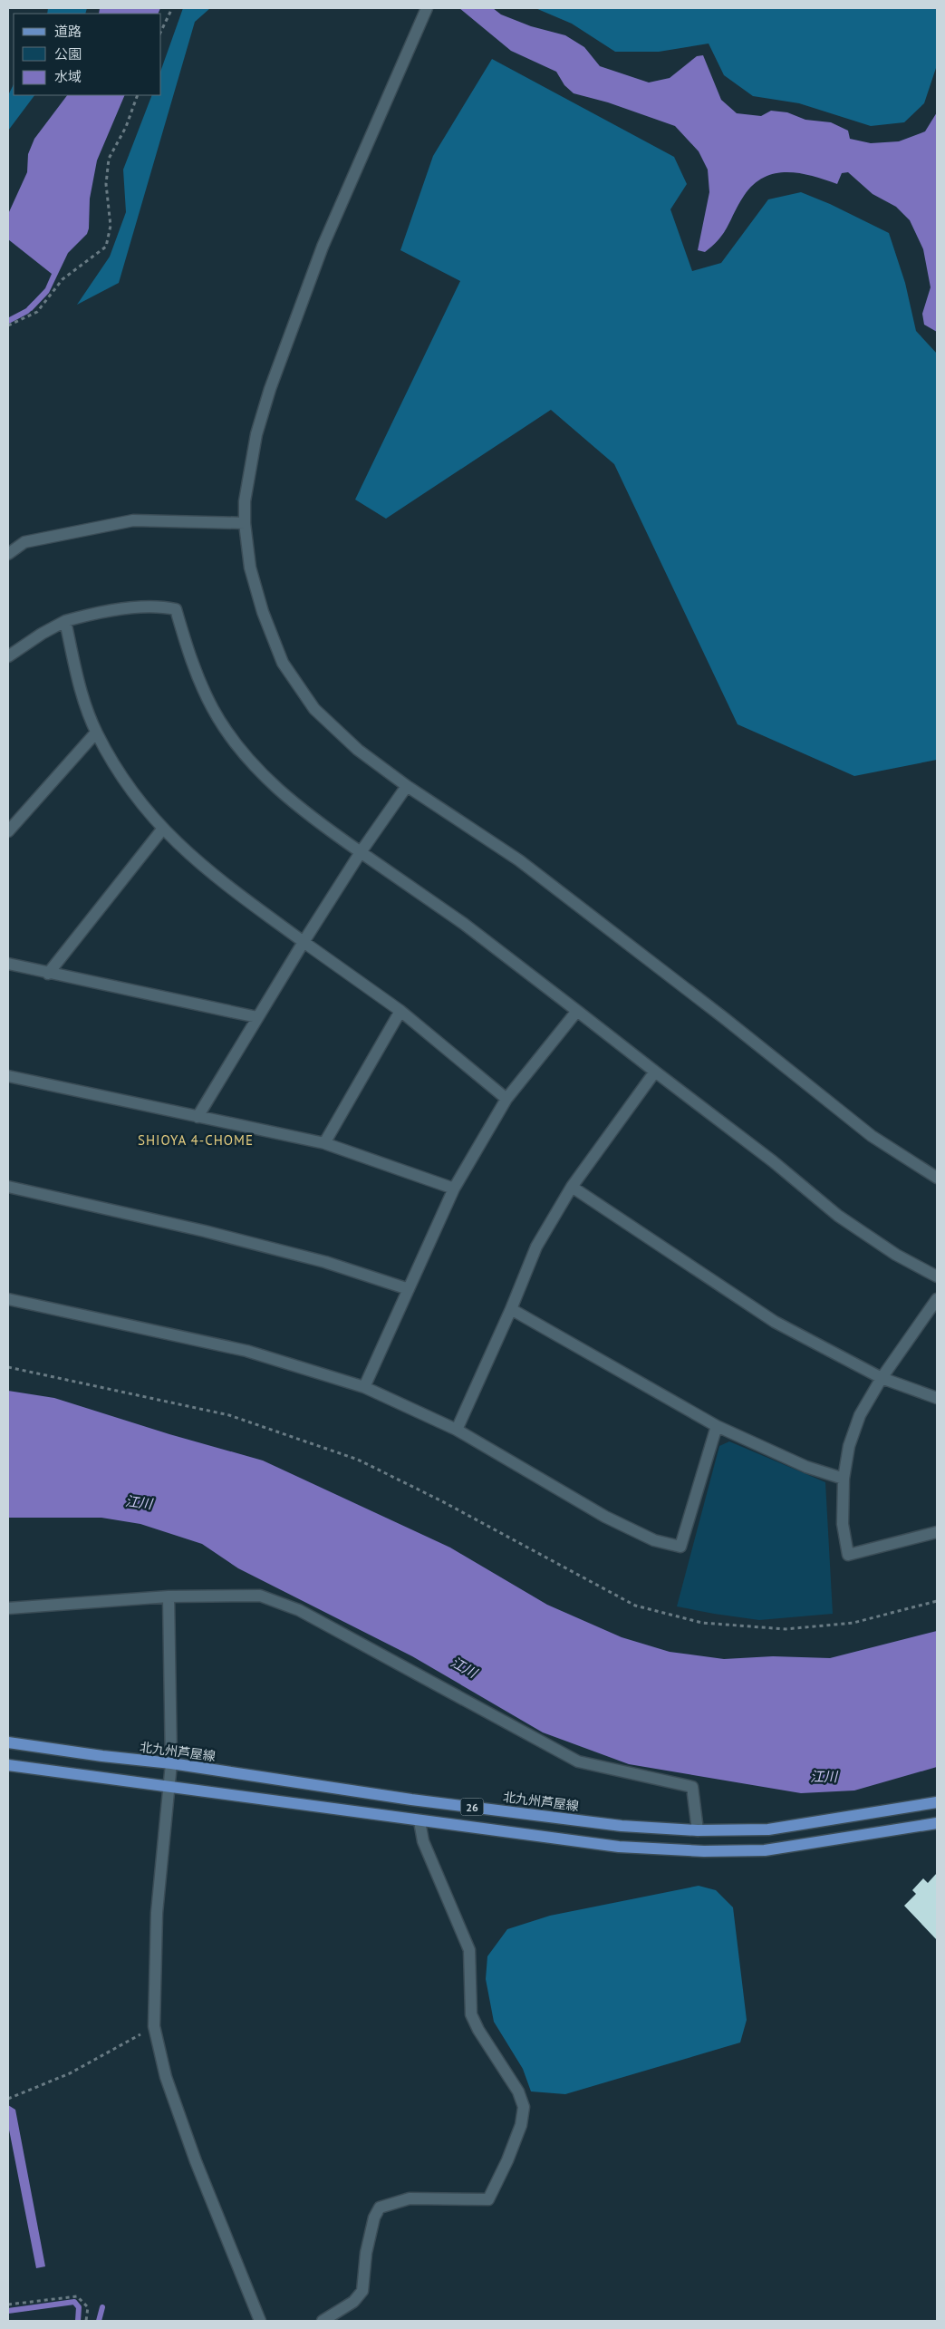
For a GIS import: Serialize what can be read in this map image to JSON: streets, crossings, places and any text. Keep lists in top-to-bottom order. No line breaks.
{"streets":{"main road":["北九州芦屋線","26"]},"districts":["SHIOYA 4-CHOME"],"water":["江川"],"legend":["道路","公園","水域"]}
